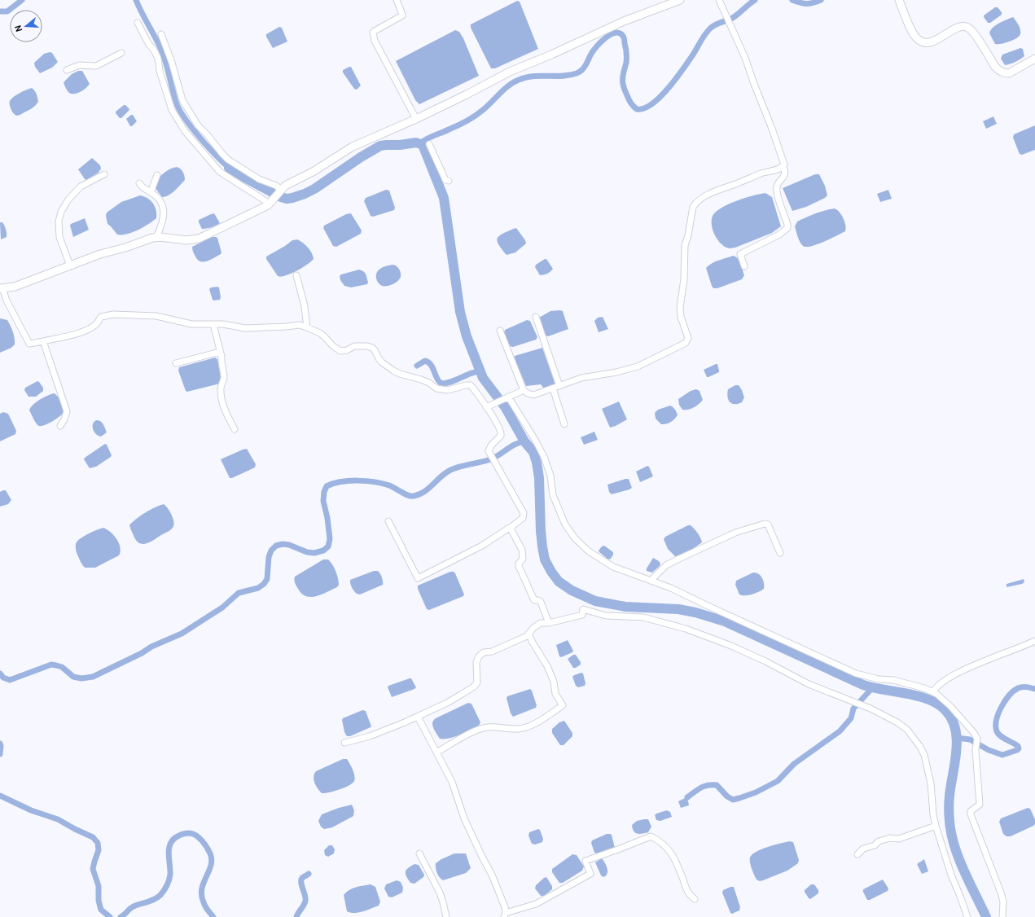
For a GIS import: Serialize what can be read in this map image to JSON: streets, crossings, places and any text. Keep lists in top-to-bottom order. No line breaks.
{"north":"left"}
